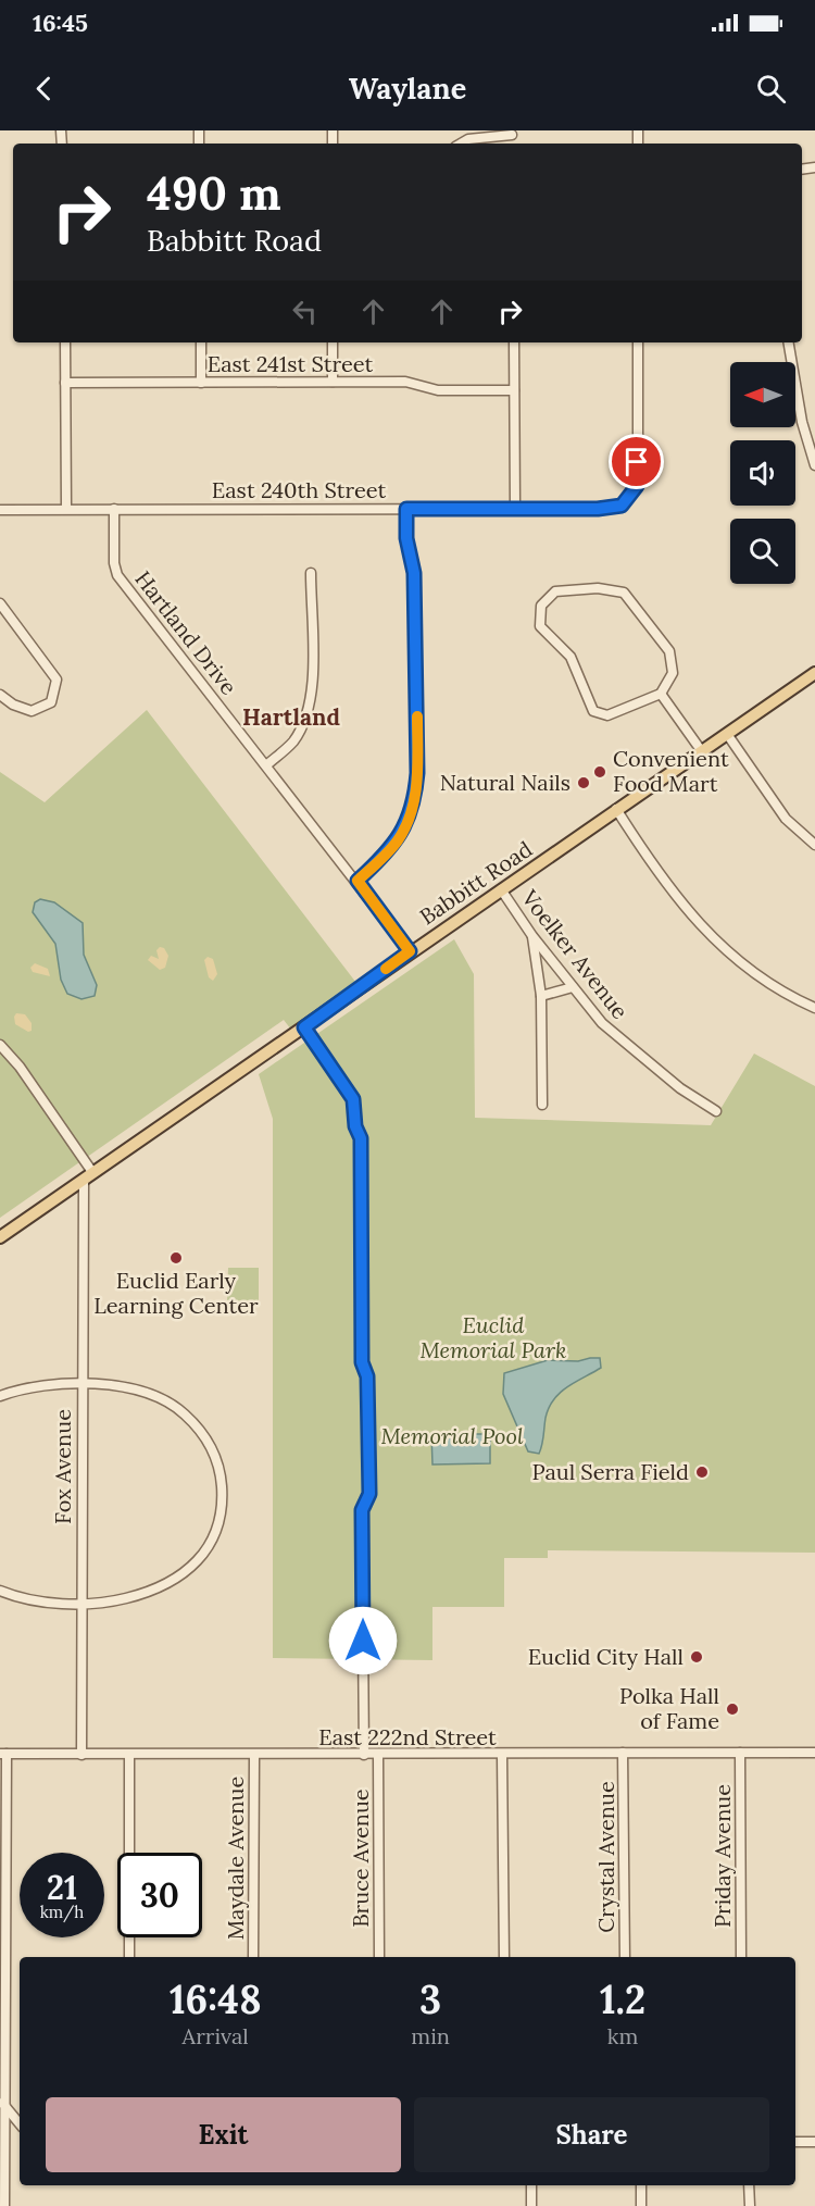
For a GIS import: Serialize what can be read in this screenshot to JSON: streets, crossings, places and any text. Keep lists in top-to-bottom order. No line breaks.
{"streets":{"main road":["Babbitt Road"],"street":["East 241st Street","East 240th Street","Hartland Drive","Voelker Avenue","Fox Avenue","East 222nd Street","Priday Avenue","Crystal Avenue","Maydale Avenue","Bruce Avenue"]},"crossings":[["East 240th Street","Hartland Drive"],["Hartland Drive","Babbitt Road"],["Babbitt Road","Voelker Avenue"],["Babbitt Road","Fox Avenue"],["Fox Avenue","East 222nd Street"],["East 222nd Street","Priday Avenue"],["East 222nd Street","Crystal Avenue"],["East 222nd Street","Maydale Avenue"],["East 222nd Street","Bruce Avenue"]],"districts":["Hartland"],"parks":["Euclid Memorial Park","Memorial Pool"],"places":["Convenient Food Mart","Natural Nails","Euclid Early Learning Center","Paul Serra Field","Euclid City Hall","Polka Hall of Fame"],"north":"left","page":{"status":"16:45","header":"Waylane","turn":["490 m","Babbitt Road"],"speed":"21 km/h","limit":"30","eta":["16:48","Arrival","3","min","1.2","km"],"buttons":["Exit","Share"]}}
